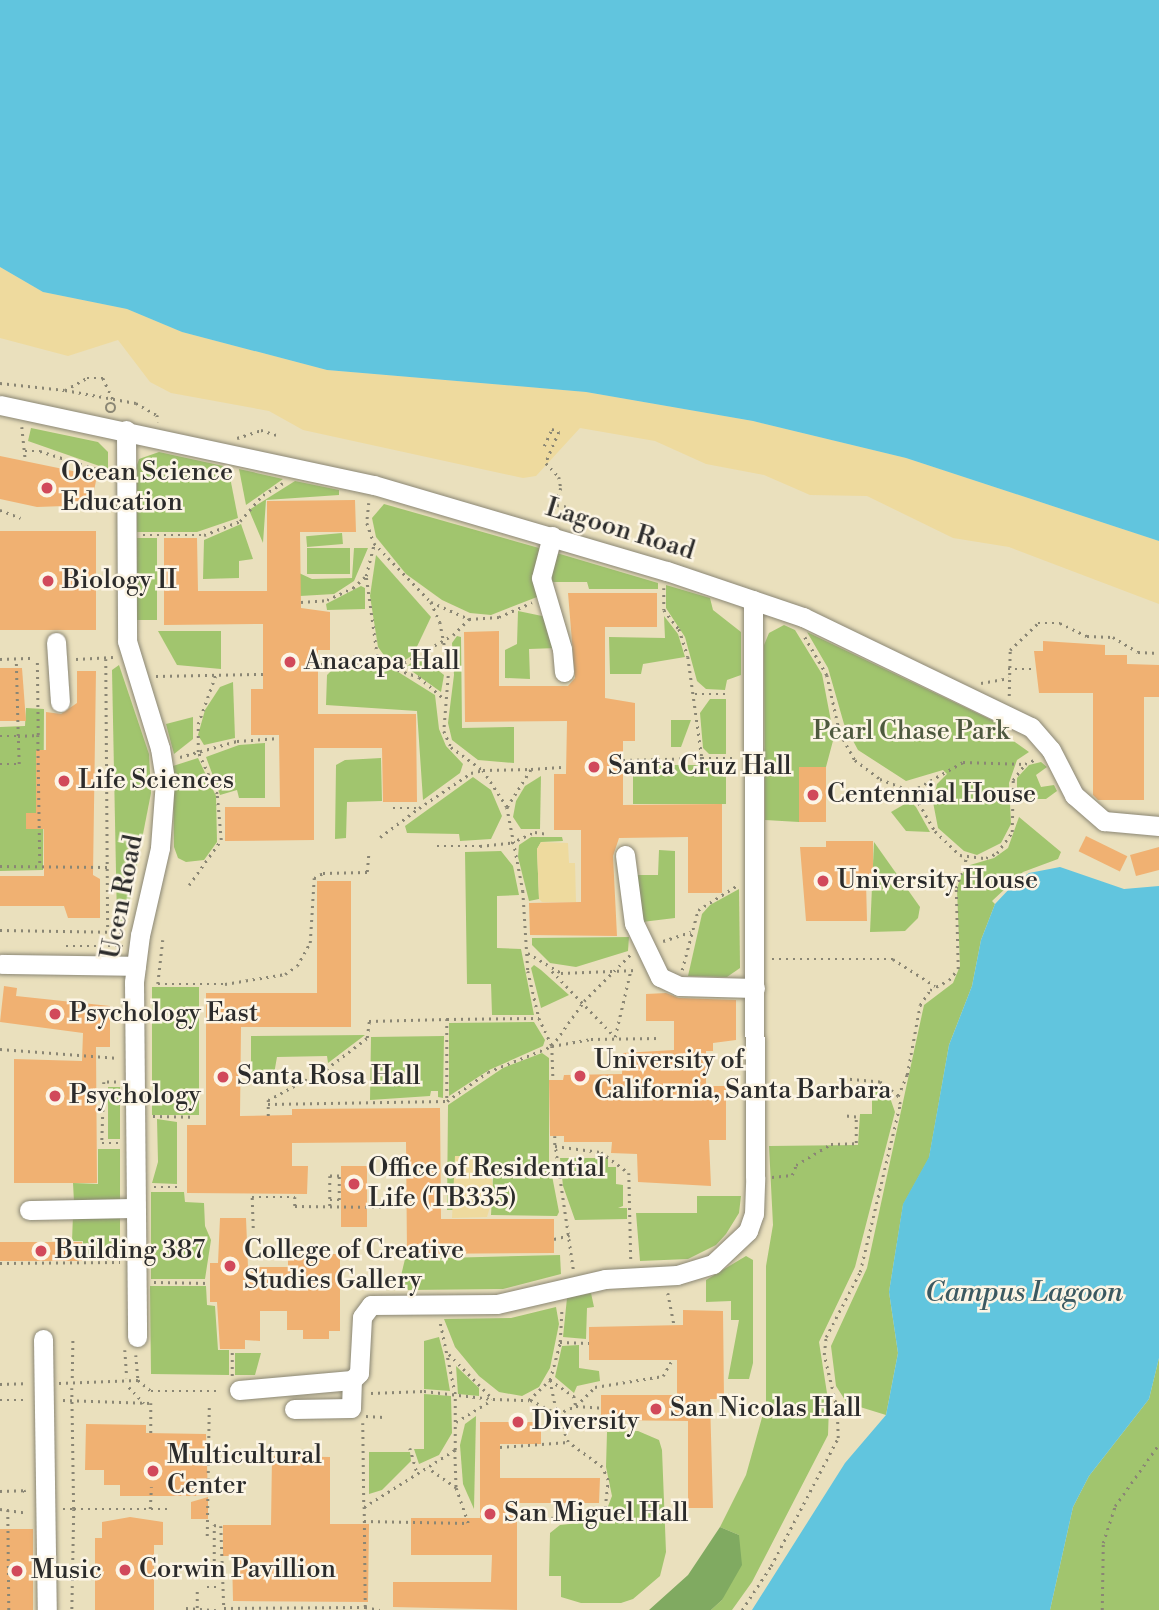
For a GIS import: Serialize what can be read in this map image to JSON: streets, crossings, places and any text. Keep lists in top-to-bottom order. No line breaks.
{"streets":{"street":["Lagoon Road","Ucen Road"]},"crossings":[["Lagoon Road","Ucen Road"]],"water":["Campus Lagoon"],"parks":["Pearl Chase Park"],"places":["Ocean Science Education","Biology II","Anacapa Hall","Santa Cruz Hall","Life Sciences","Centennial House","University House","Psychology East","University of California, Santa Barbara","Santa Rosa Hall","Psychology","Office of Residential Life (TB335)","Building 387","College of Creative Studies Gallery","San Nicolas Hall","Diversity","Multicultural Center","San Miguel Hall","Corwin Pavillion","Music"]}
